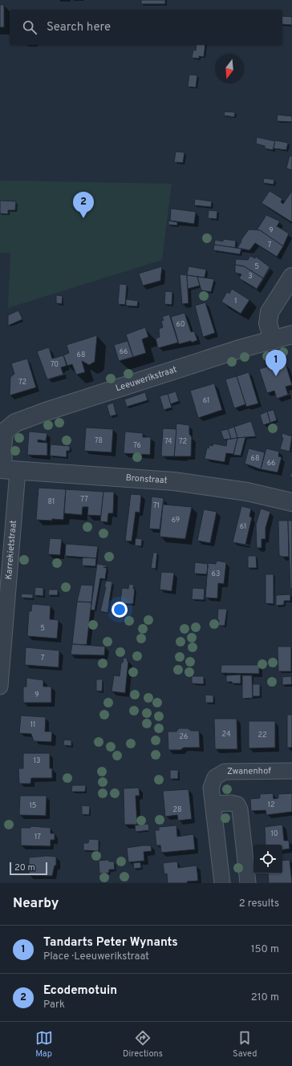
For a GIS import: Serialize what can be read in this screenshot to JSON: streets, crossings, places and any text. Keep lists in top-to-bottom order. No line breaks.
{"streets":{"street":["Leeuwerikstraat","Bronstraat","Karrekietstraat","Zwanenhof"]},"crossings":[["Leeuwerikstraat","Bronstraat"],["Leeuwerikstraat","Karrekietstraat"],["Bronstraat","Karrekietstraat"]],"house_numbers":["9","7","5","3","1","60","66","68","70","72","61","78","74","72","76","68","66","77","81","71","69","61","63","5","7","9","11","24","22","26","13","12","15","28","10","17"],"scale_bar":"20 m","north":"bottom","page":{"search":"Search here","pins":["2","1"],"scale":"20 m","heading":["Nearby","2 results"],"list":[{"mark":"1","name":"Tandarts Peter Wynants","note":"Place · Leeuwerikstraat","value":"150 m"},{"mark":"2","name":"Ecodemotuin","note":"Park","value":"210 m"}],"nav":["Map","Directions","Saved"]}}
